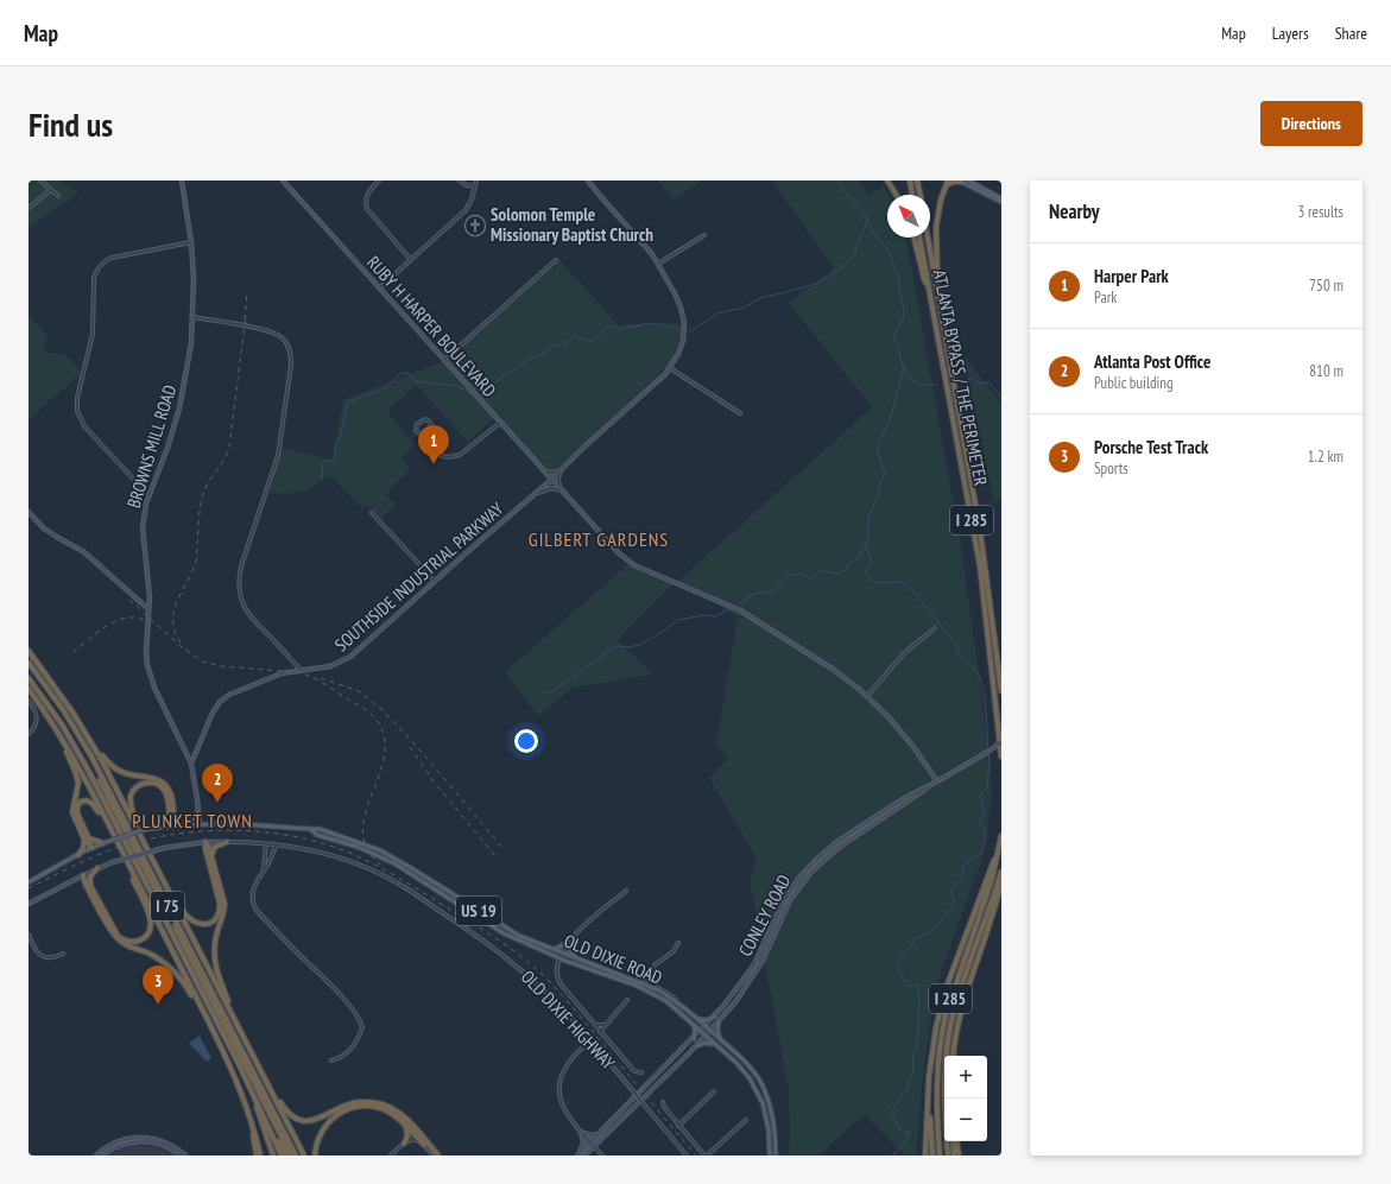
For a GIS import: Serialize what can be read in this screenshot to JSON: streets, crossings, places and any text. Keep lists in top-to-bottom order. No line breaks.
{"streets":{"highway":["ATLANTA BYPASS / THE PERIMETER","I 285","I 75"],"main road":["US 19","OLD DIXIE ROAD"],"street":["RUBY H HARPER BOULEVARD","BROWNS MILL ROAD","SOUTHSIDE INDUSTRIAL PARKWAY","CONLEY ROAD","OLD DIXIE HIGHWAY"]},"crossings":[["RUBY H HARPER BOULEVARD","SOUTHSIDE INDUSTRIAL PARKWAY"],["RUBY H HARPER BOULEVARD","CONLEY ROAD"],["BROWNS MILL ROAD","SOUTHSIDE INDUSTRIAL PARKWAY"],["BROWNS MILL ROAD","US 19"],["US 19","OLD DIXIE ROAD"],["CONLEY ROAD","OLD DIXIE ROAD"]],"districts":["GILBERT GARDENS","PLUNKET TOWN"],"places":{"church":["Solomon Temple Missionary Baptist Church"]},"north":"top left","page":{"header":"Map","nav":["Map","Layers","Share"],"buttons":"Directions","title":"Find us","heading":["Nearby","3 results"],"list":[{"mark":"1","name":"Harper Park","note":"Park","value":"750 m"},{"mark":"2","name":"Atlanta Post Office","note":"Public building","value":"810 m"},{"mark":"3","name":"Porsche Test Track","note":"Sports","value":"1.2 km"}],"pins":["1","2","3"],"map_buttons":["+","−"]}}
